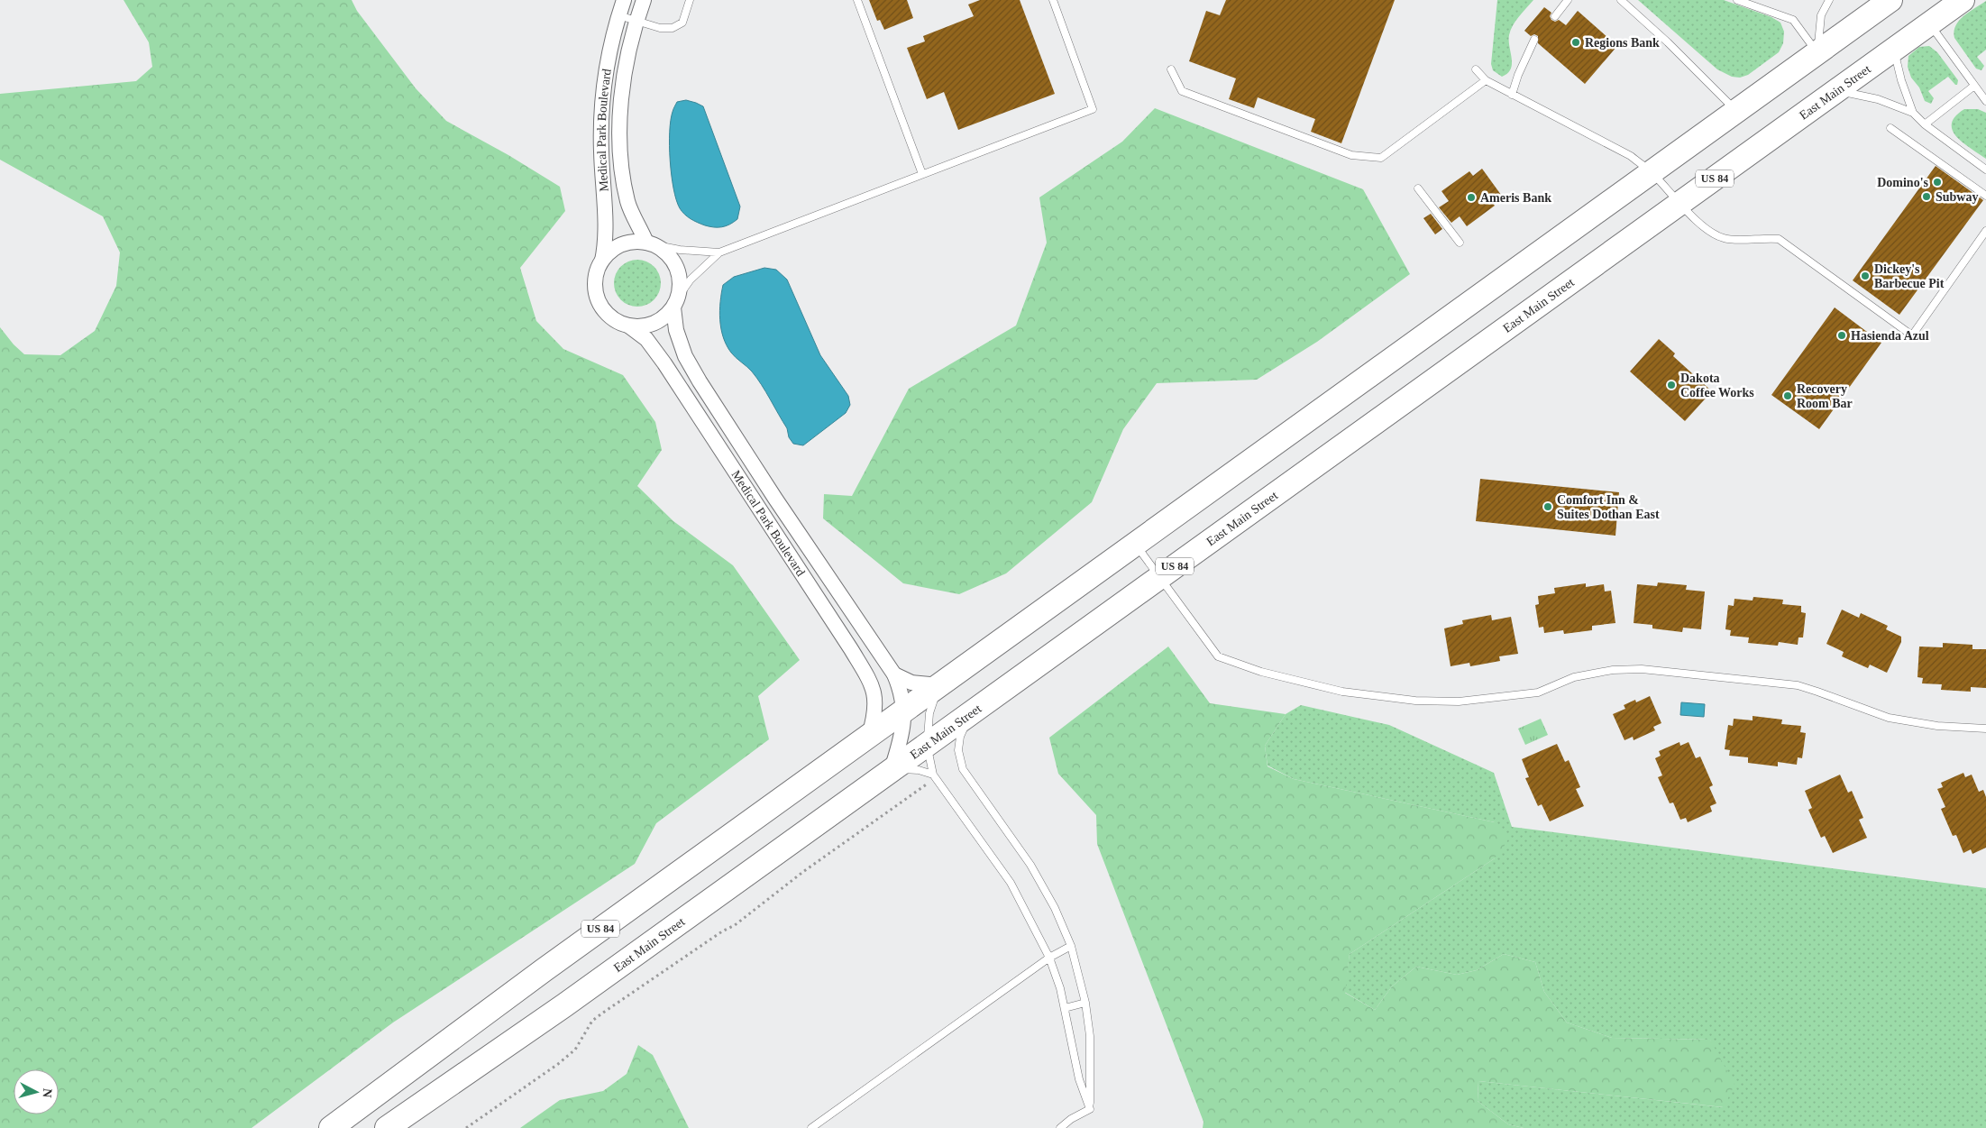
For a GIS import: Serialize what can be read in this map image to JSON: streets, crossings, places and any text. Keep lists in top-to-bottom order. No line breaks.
{"streets":{"highway":["East Main Street","US 84"],"street":["Medical Park Boulevard"]},"crossings":[["East Main Street","Medical Park Boulevard"],["Medical Park Boulevard","US 84"]],"places":["Regions Bank","Domino's","Subway","Ameris Bank","Dickey's Barbecue Pit","Hasienda Azul","Dakota Coffee Works","Recovery Room Bar","Comfort Inn & Suites Dothan East"],"north":"right"}
